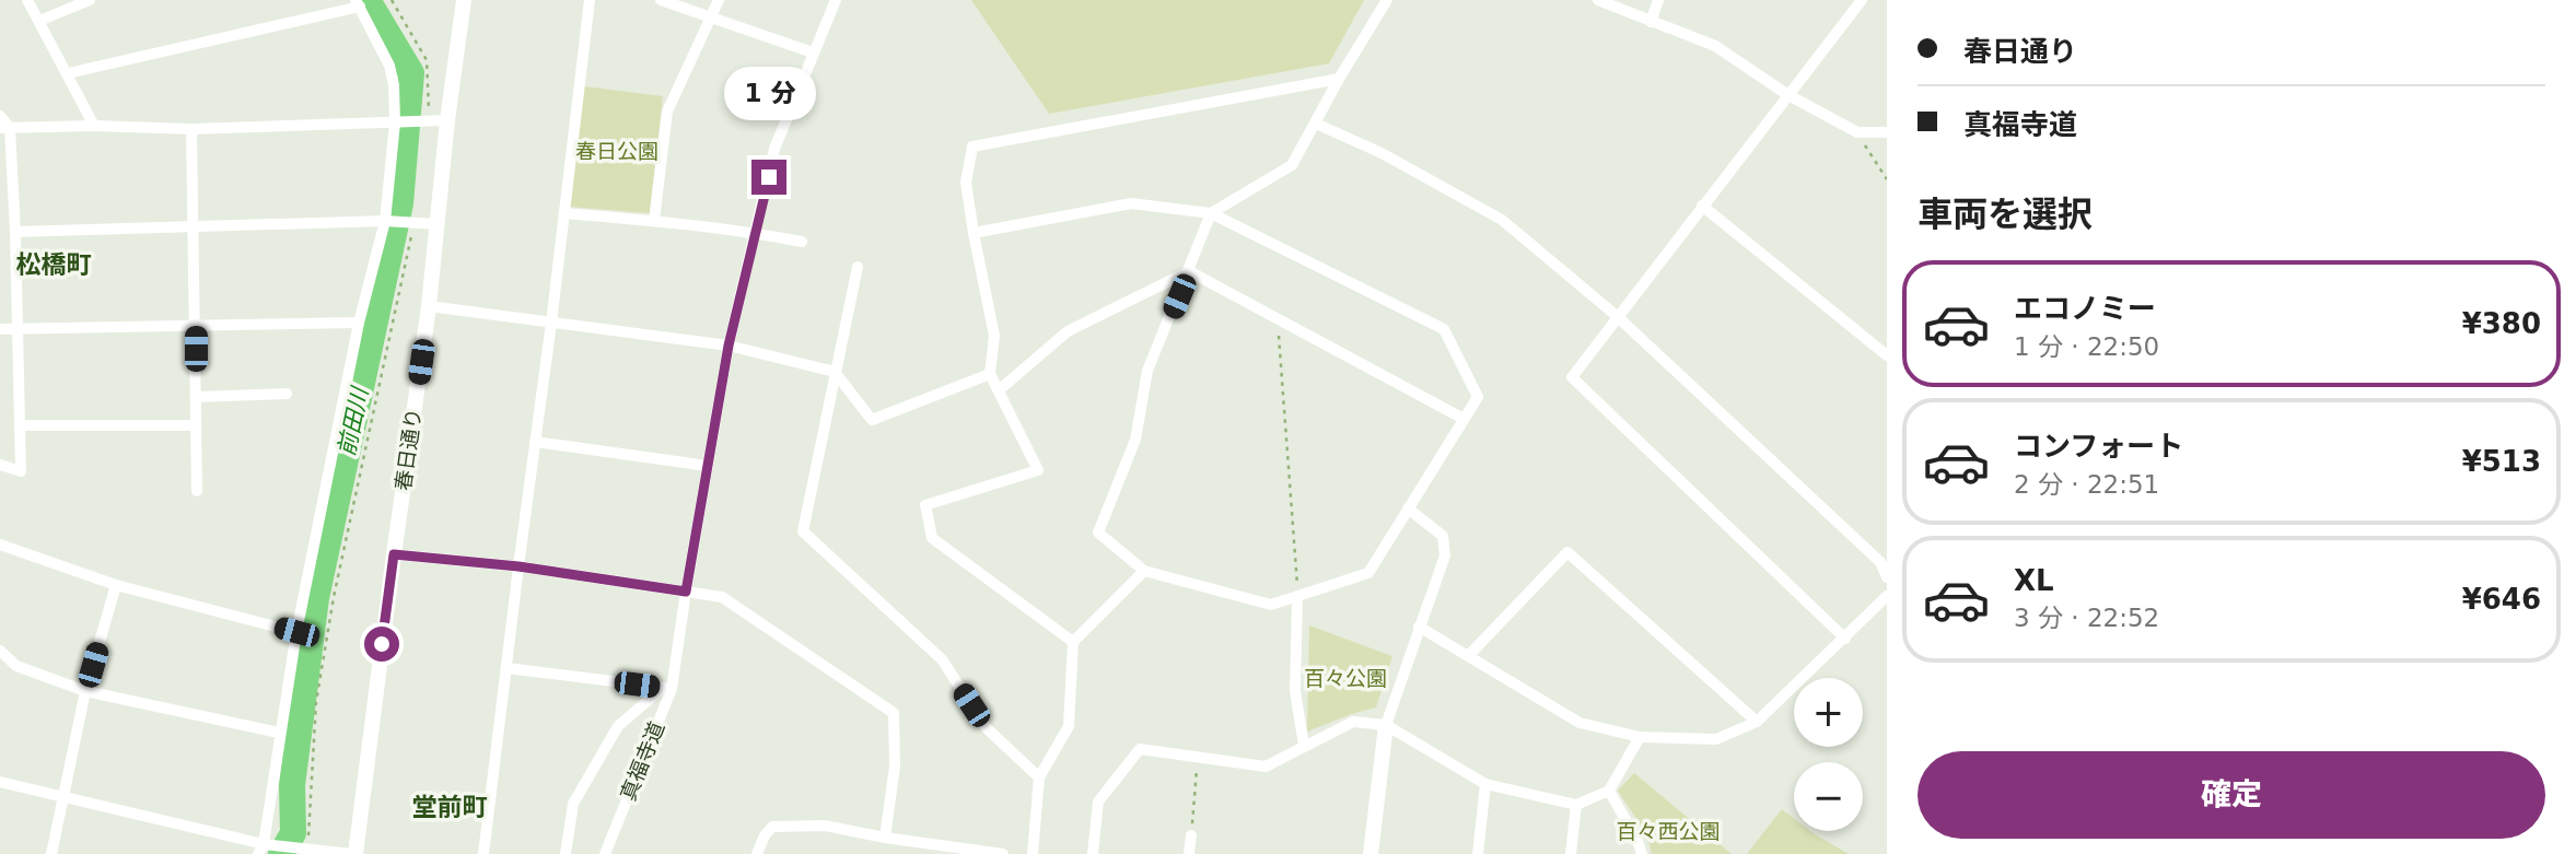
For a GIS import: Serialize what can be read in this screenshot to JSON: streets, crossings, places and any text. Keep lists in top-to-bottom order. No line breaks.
{"streets":{"street":["春日通り","真福寺道"]},"districts":["松橋町","堂前町"],"water":["前田川"],"parks":["春日公園","百々公園","百々西公園"],"page":{"banner":["春日通り","真福寺道"],"bubble":"1 分","heading":"車両を選択","list":[{"name":"エコノミー","note":"1 分 · 22:50","value":"¥380"},{"name":"コンフォート","note":"2 分 · 22:51","value":"¥513"},{"name":"XL","note":"3 分 · 22:52","value":"¥646"}],"map_buttons":["+","−"],"buttons":"確定"}}
